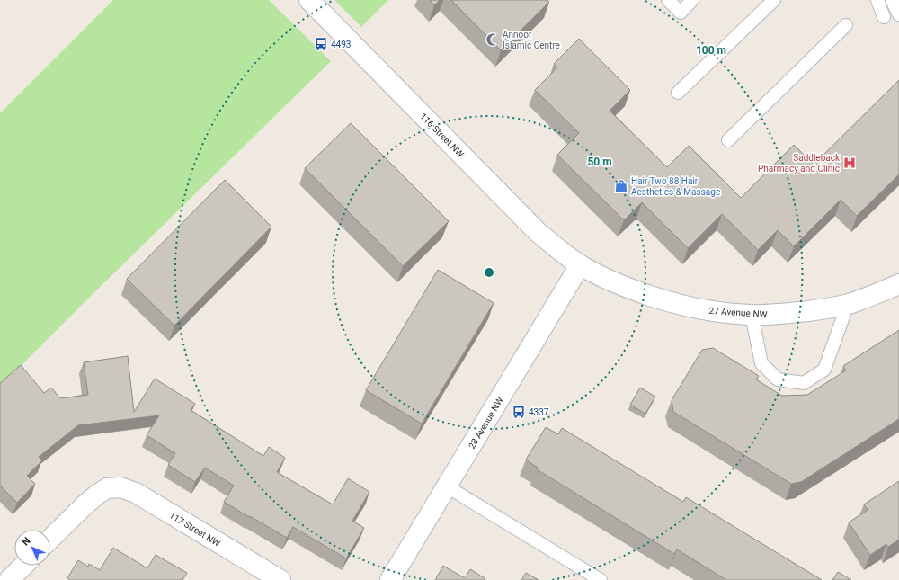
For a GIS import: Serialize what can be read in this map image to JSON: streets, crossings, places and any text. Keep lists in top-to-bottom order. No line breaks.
{"streets":{"street":["116 Street NW","27 Avenue NW","28 Avenue NW","117 Street NW"]},"crossings":[["116 Street NW","27 Avenue NW"],["116 Street NW","28 Avenue NW"],["27 Avenue NW","28 Avenue NW"]],"places":{"mosque":["Annoor Islamic Centre"],"bus stop":["4493","4337"],"hospital":["Saddleback Pharmacy and Clinic"],"shop":["Hair Two 88 Hair Aesthetics & Massage"]},"north":"top left","rings":["100 m","50 m"]}
